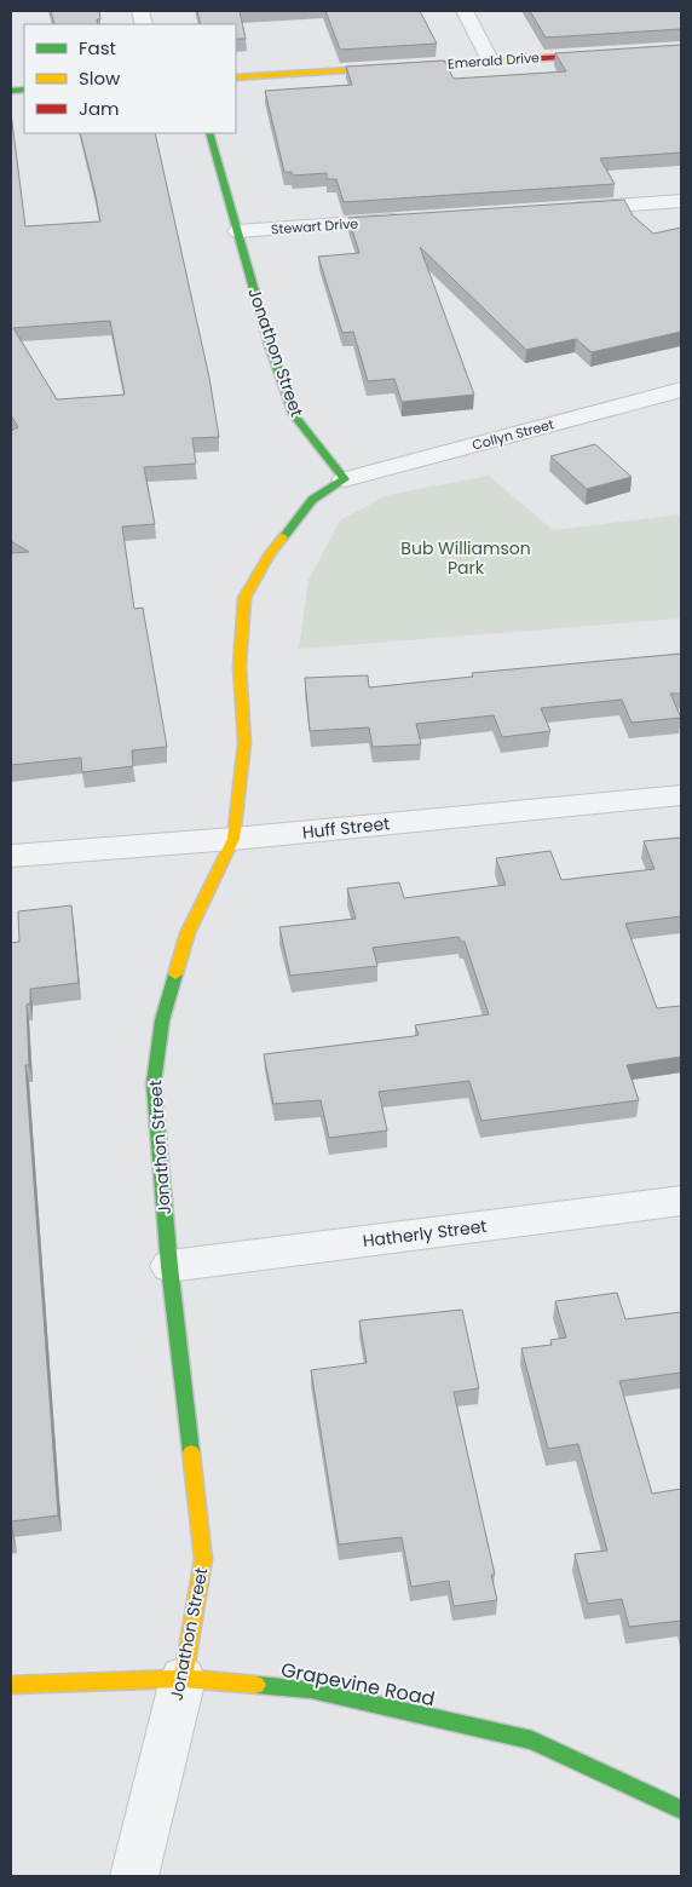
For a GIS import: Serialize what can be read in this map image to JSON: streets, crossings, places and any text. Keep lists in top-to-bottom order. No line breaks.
{"streets":{"street":["Emerald Drive","Stewart Drive","Jonathon Street","Collyn Street","Huff Street","Hatherly Street","Grapevine Road"]},"crossings":[["Stewart Drive","Jonathon Street"],["Jonathon Street","Collyn Street"],["Jonathon Street","Huff Street"],["Jonathon Street","Hatherly Street"],["Jonathon Street","Grapevine Road"]],"parks":["Bub Williamson Park"],"legend":["Fast","Slow","Jam"]}
